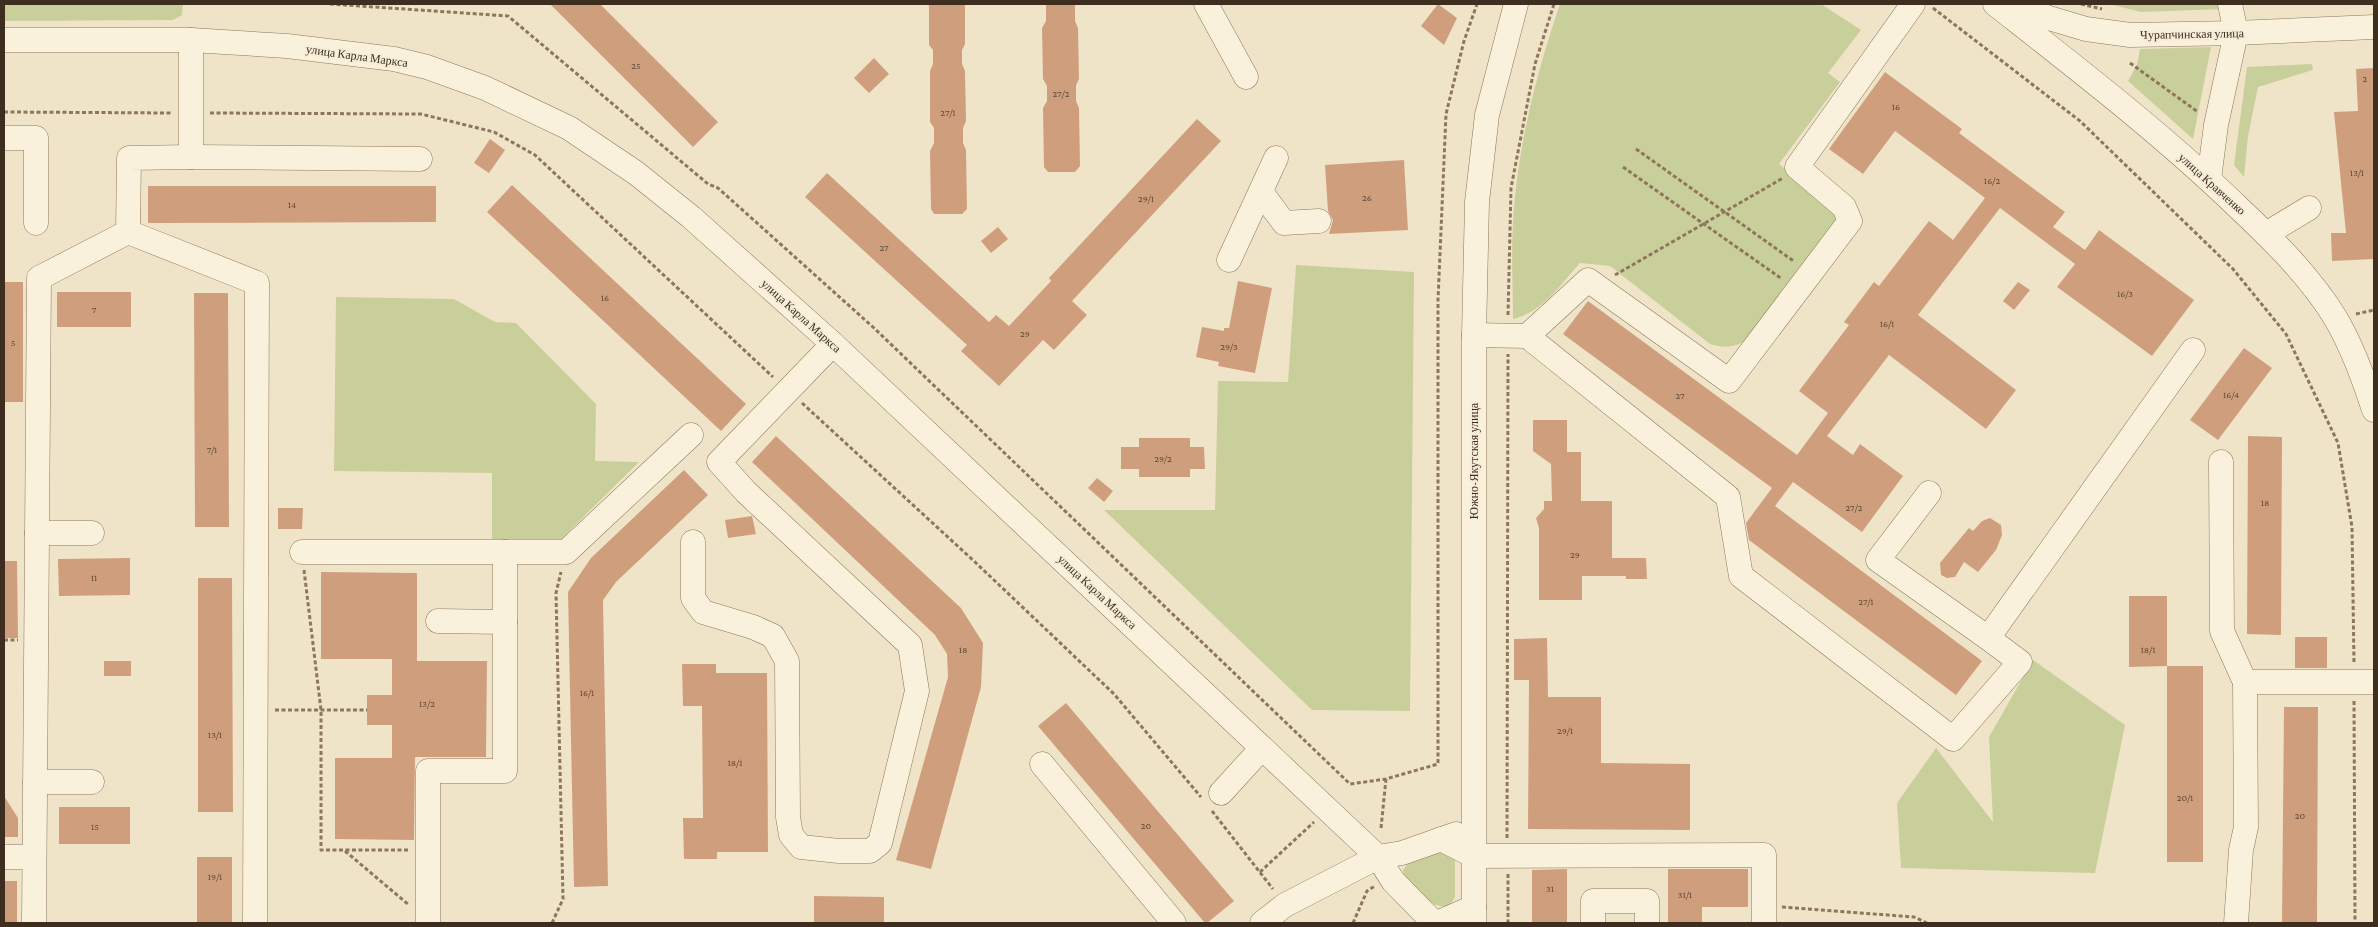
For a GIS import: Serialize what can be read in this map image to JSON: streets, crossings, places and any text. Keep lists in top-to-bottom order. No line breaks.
{"streets":{"street":["Чурапчинская улица","улица Карла Маркса","улица Кравченко","Южно-Якутская улица"]},"house_numbers":["25","2","27/2","16","27/1","13/1","16/2","26","29/1","14","27","16/3","16","7","16/1","29","5","29/3","16/4","27","7/1","29/2","18","27/2","29","11","27/1","18","18/1","16/1","13/2","29/1","13/1","18/1","20/1","20","20","15","19/1","31","31/1"]}
